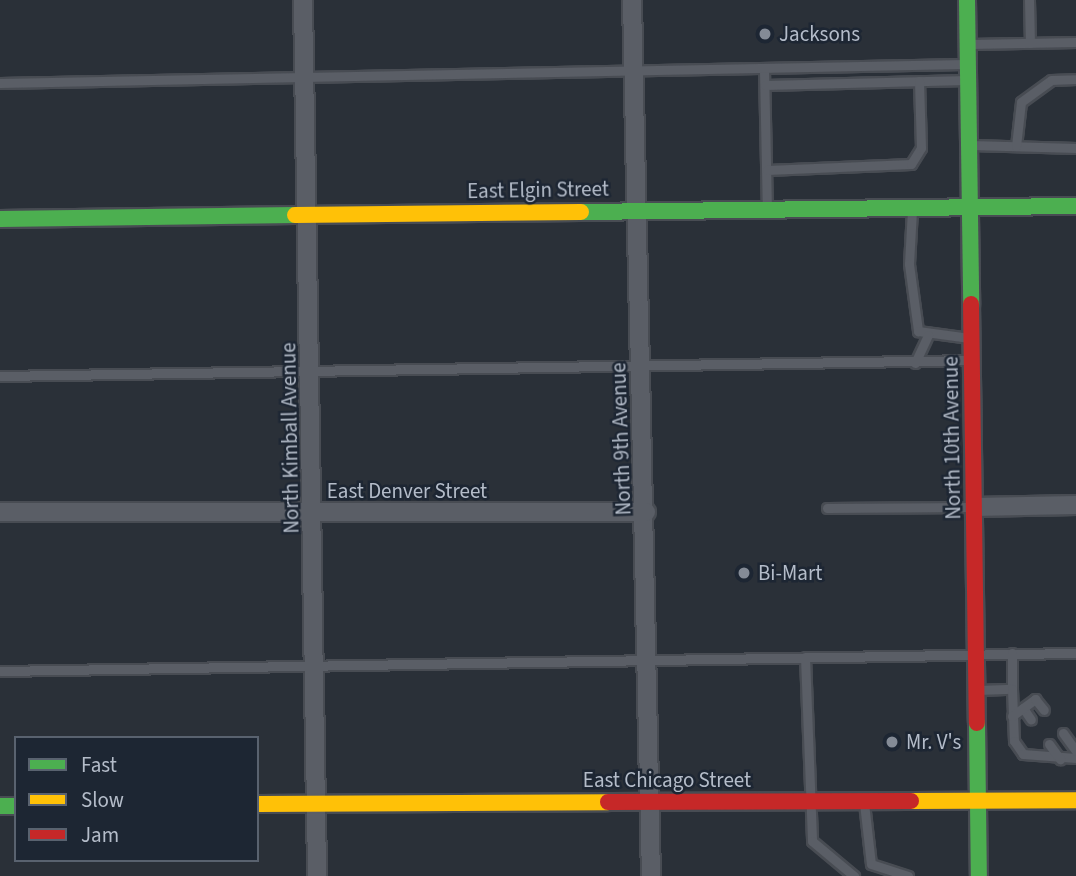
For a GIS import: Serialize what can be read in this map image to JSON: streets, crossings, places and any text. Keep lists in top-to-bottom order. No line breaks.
{"streets":{"street":["East Elgin Street","North Kimball Avenue","North 10th Avenue","North 9th Avenue","East Denver Street","East Chicago Street"]},"crossings":[["East Elgin Street","North Kimball Avenue"],["East Elgin Street","North 10th Avenue"],["East Elgin Street","North 9th Avenue"],["North Kimball Avenue","East Denver Street"],["North Kimball Avenue","East Chicago Street"],["North 10th Avenue","East Chicago Street"],["North 9th Avenue","East Denver Street"],["North 9th Avenue","East Chicago Street"]],"places":["Jacksons","Bi-Mart","Mr. V's"],"legend":["Fast","Slow","Jam"]}
